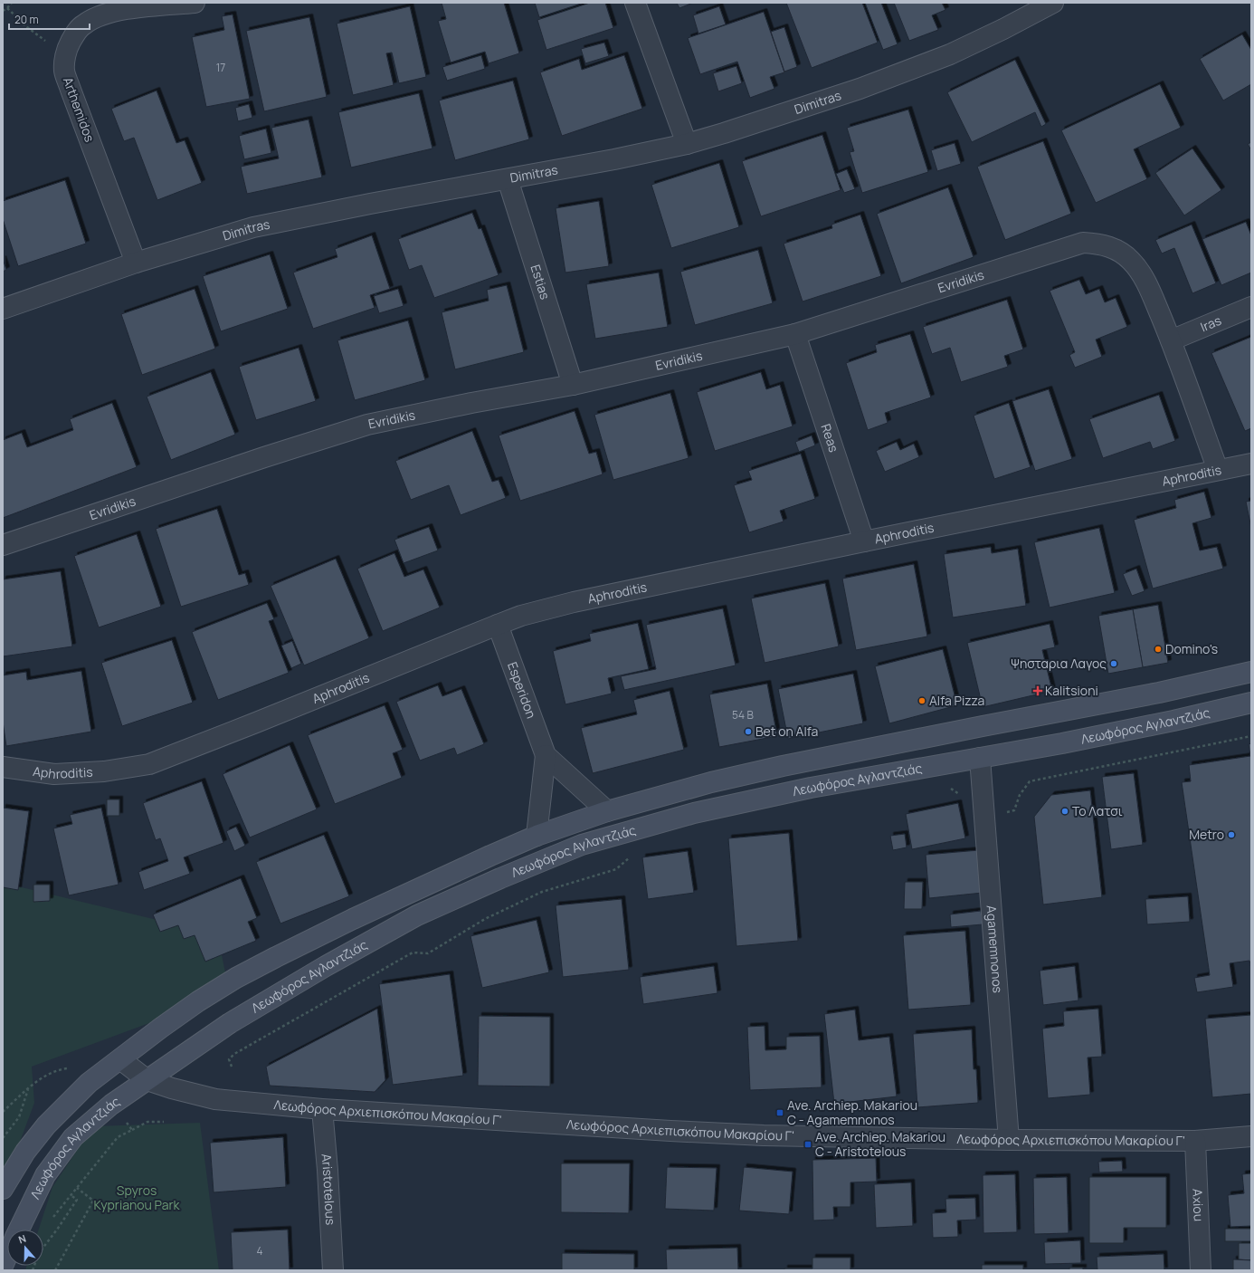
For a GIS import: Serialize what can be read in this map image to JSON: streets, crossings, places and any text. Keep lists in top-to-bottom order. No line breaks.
{"streets":{"main road":["Λεωφόρος Αγλαντζιάς"],"street":["Dimitras","Arthemidos","Evridikis","Estias","Iras","Reas","Aphroditis","Esperidon","Agamemnonos","Λεωφόρος Αρχιεπισκόπου Μακαρίου Γ'","Aristotelous","Axiou"]},"crossings":[["Dimitras","Arthemidos"],["Dimitras","Estias"],["Evridikis","Estias"],["Evridikis","Iras"],["Evridikis","Reas"],["Evridikis","Aphroditis"],["Reas","Aphroditis"],["Aphroditis","Esperidon"],["Esperidon","Λεωφόρος Αγλαντζιάς"],["Λεωφόρος Αγλαντζιάς","Agamemnonos"],["Λεωφόρος Αγλαντζιάς","Λεωφόρος Αρχιεπισκόπου Μακαρίου Γ'"],["Agamemnonos","Λεωφόρος Αρχιεπισκόπου Μακαρίου Γ'"],["Λεωφόρος Αρχιεπισκόπου Μακαρίου Γ'","Aristotelous"],["Λεωφόρος Αρχιεπισκόπου Μακαρίου Γ'","Axiou"]],"parks":["Spyros Kyprianou Park"],"places":{"other":["Domino's","Ψησταρια Λαγος","Alfa Pizza","Bet on Alfa","Το Λατσι","Metro"],"health":["Kalitsioni"],"transit":["Ave. Archiep. Makariou C - Agamemnonos","Ave. Archiep. Makariou C - Aristotelous"]},"house_numbers":["17","54 B","4"],"scale_bar":"20 m","north":"top"}
